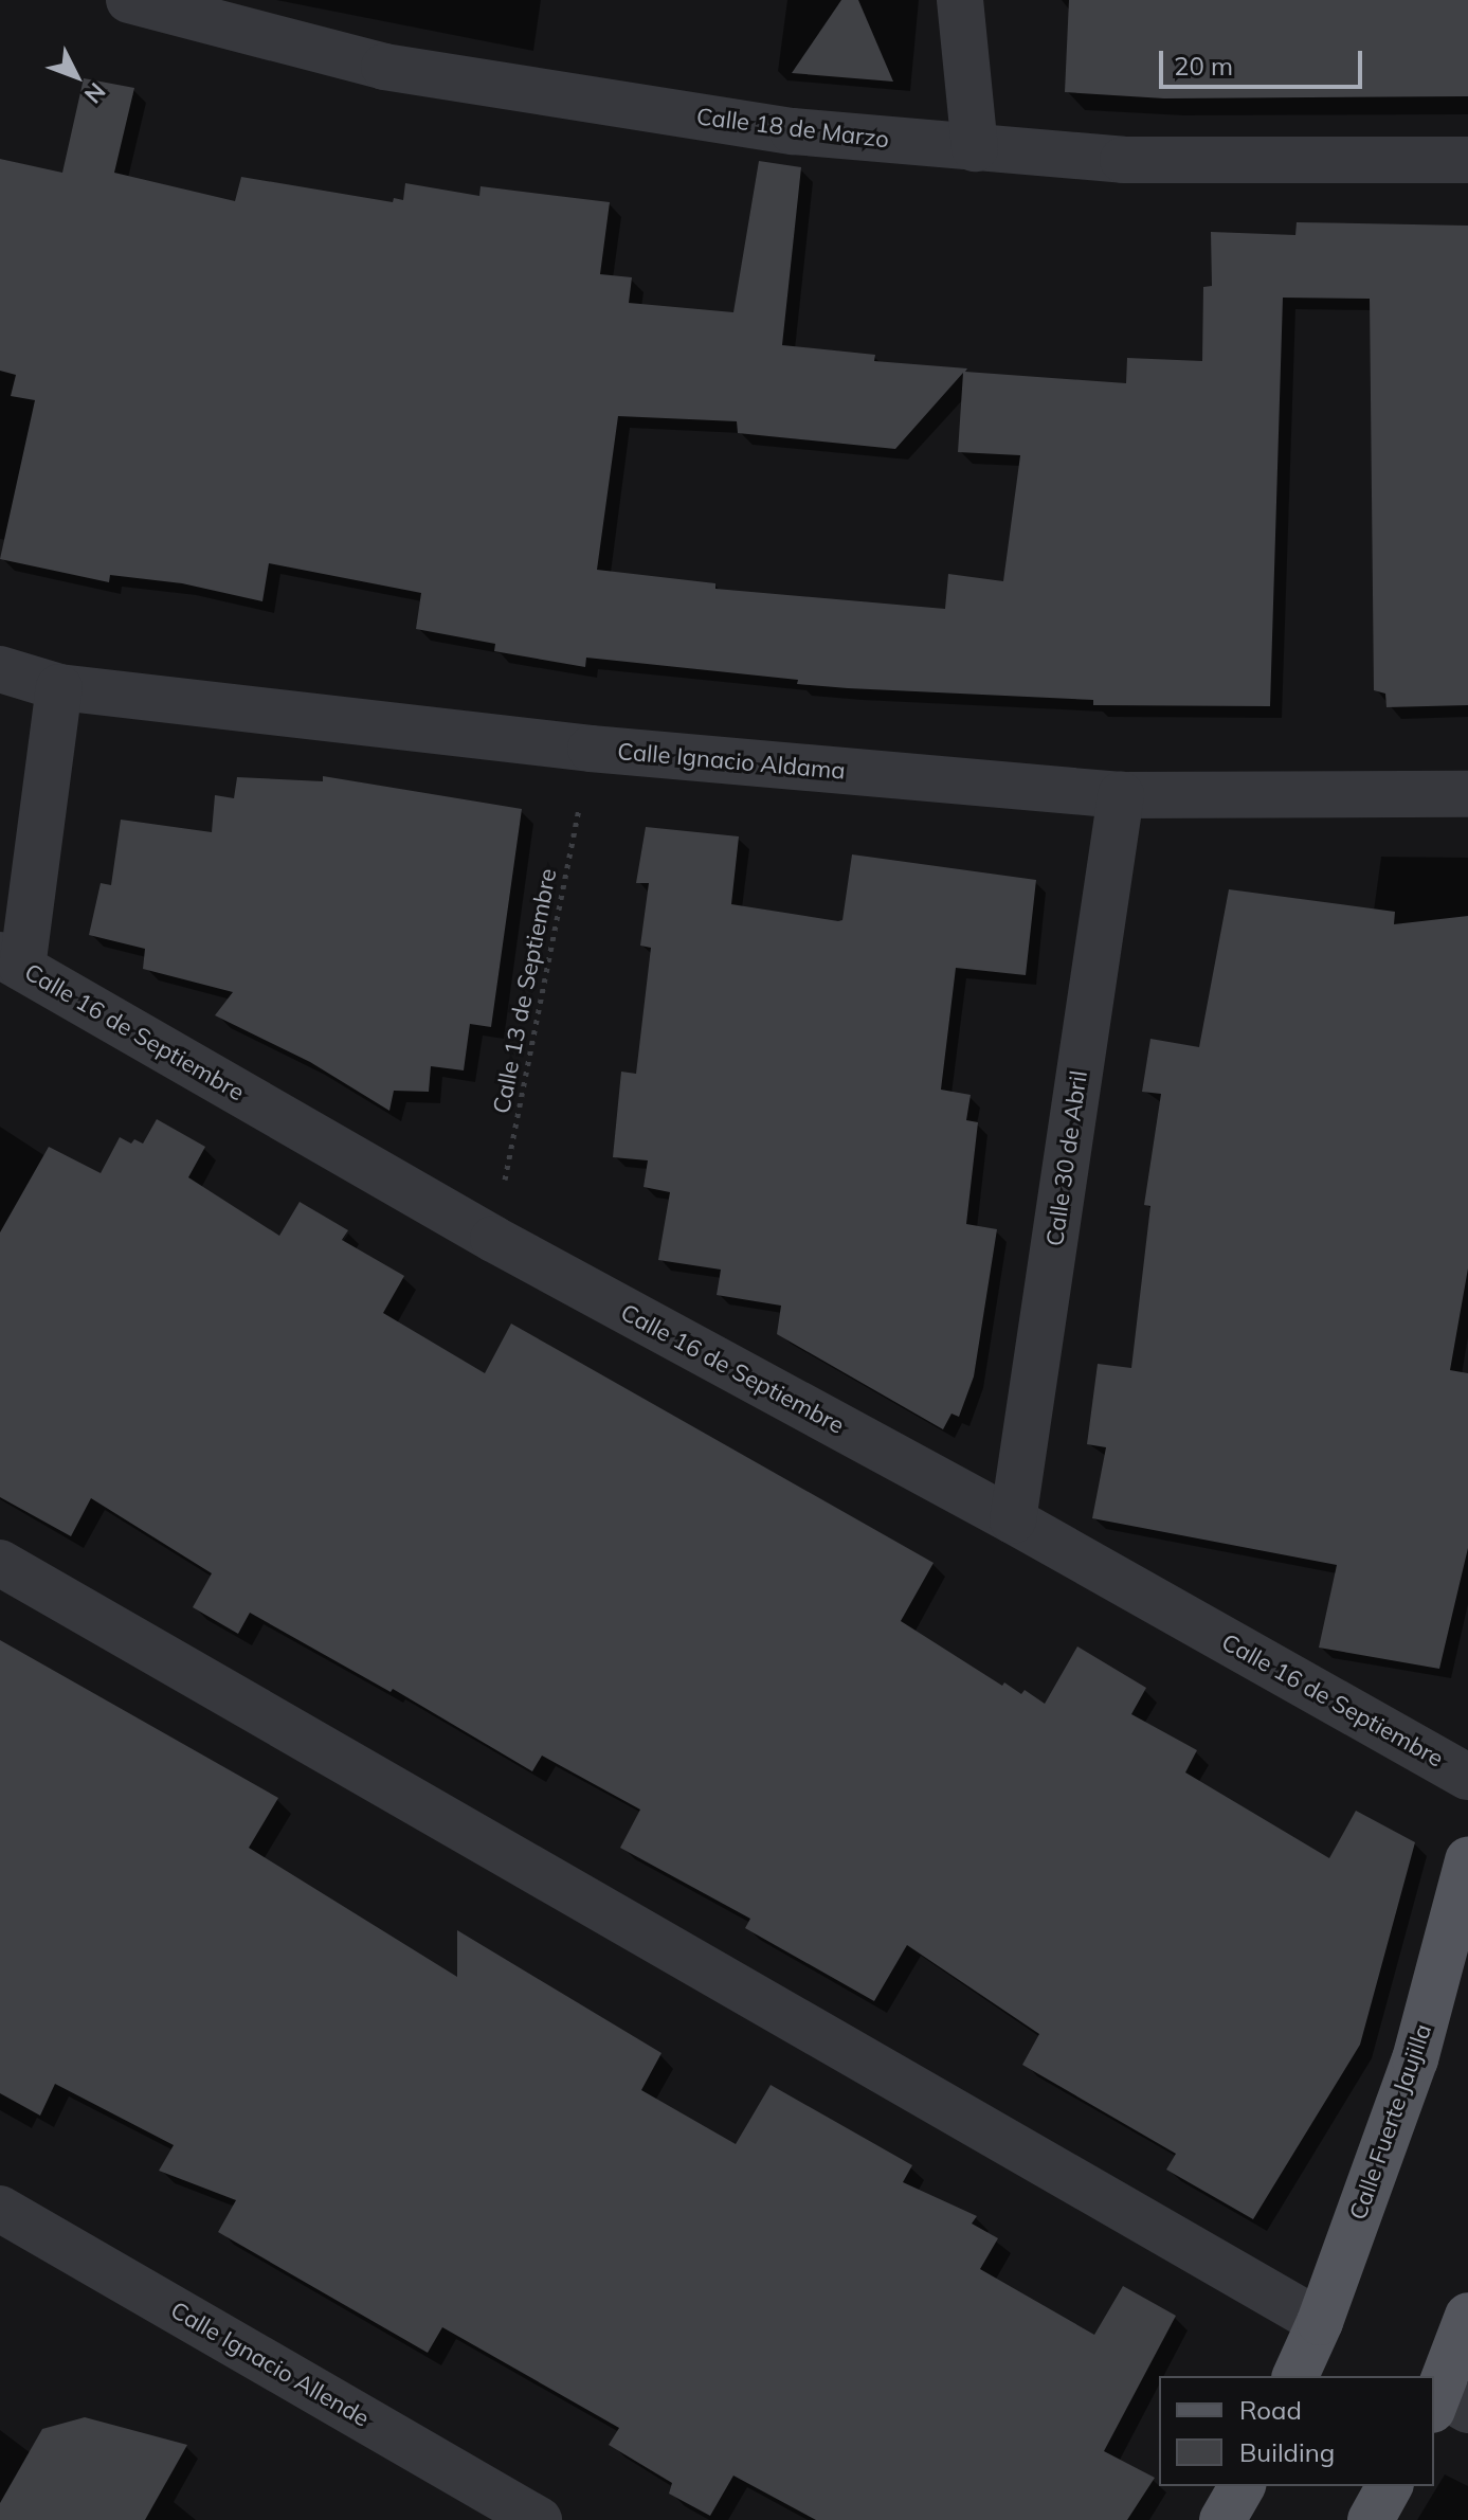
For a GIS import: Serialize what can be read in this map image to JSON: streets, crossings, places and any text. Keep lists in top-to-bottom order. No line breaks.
{"streets":{"main road":["Calle Fuerte Jaujilla"],"street":["Calle 18 de Marzo","Calle Ignacio Aldama","Calle 16 de Septiembre","Calle 30 de Abril","Calle Ignacio Allende"],"path":["Calle 13 de Septiembre"]},"crossings":[["Calle Ignacio Aldama","Calle 13 de Septiembre"],["Calle Ignacio Aldama","Calle 30 de Abril"],["Calle 13 de Septiembre","Calle 16 de Septiembre"],["Calle 16 de Septiembre","Calle 30 de Abril"]],"legend":["Road","Building"],"scale_bar":"20 m","north":"bottom right"}
